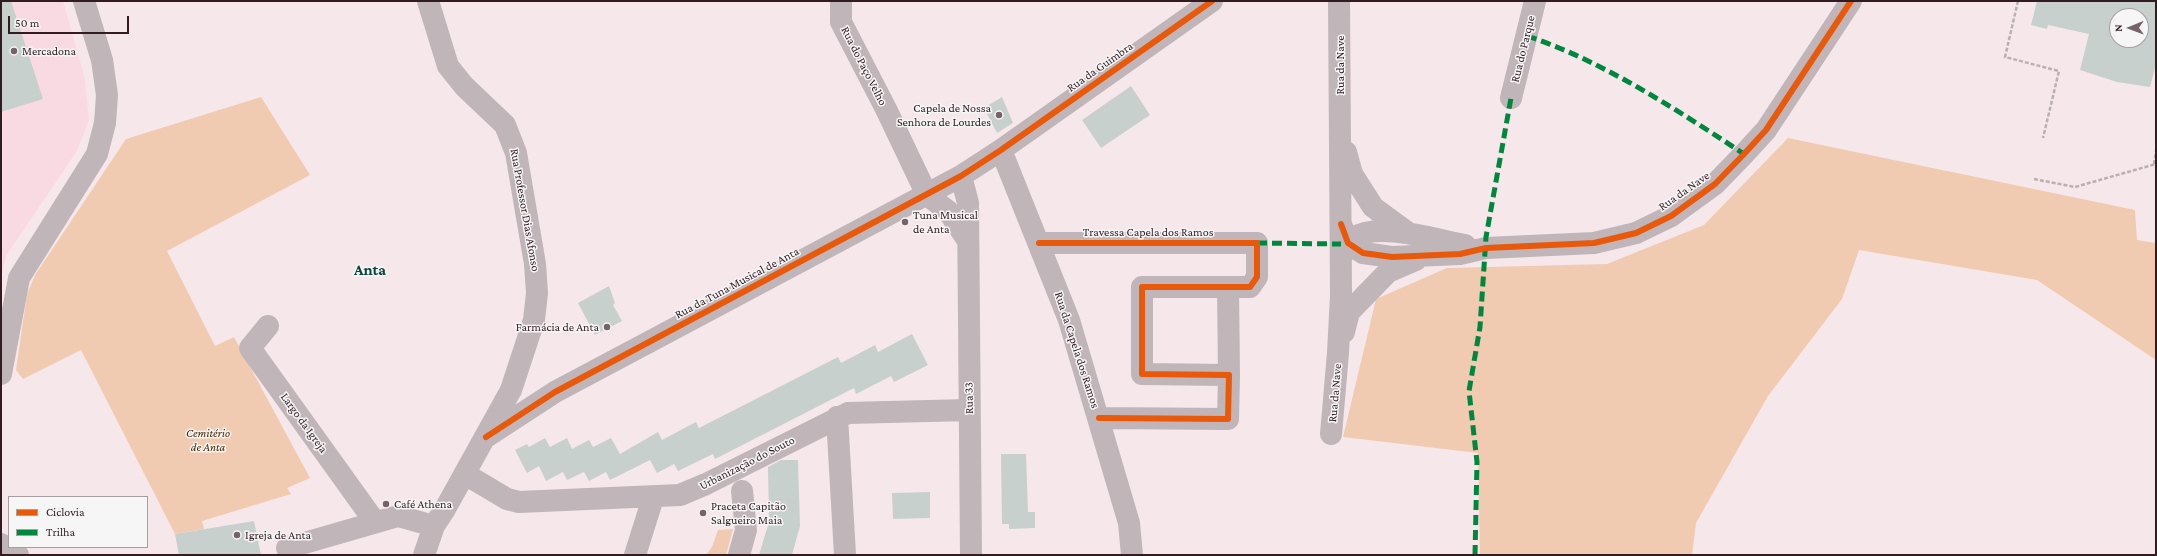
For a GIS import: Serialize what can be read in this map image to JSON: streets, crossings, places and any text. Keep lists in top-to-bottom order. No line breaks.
{"streets":{"street":["Rua do Parque","Rua da Nave","Rua do Paço Velho","Rua da Guimbra","Rua Professor Dias Afonso","Travessa Capela dos Ramos","Rua da Tuna Musical de Anta","Rua da Capela dos Ramos","Rua 33","Largo da Igreja","Urbanização do Souto"]},"crossings":[["Rua do Paço Velho","Rua da Tuna Musical de Anta"],["Rua da Guimbra","Rua da Tuna Musical de Anta"],["Rua da Guimbra","Rua da Capela dos Ramos"],["Rua Professor Dias Afonso","Rua da Tuna Musical de Anta"],["Rua Professor Dias Afonso","Urbanização do Souto"],["Travessa Capela dos Ramos","Rua da Capela dos Ramos"],["Rua da Tuna Musical de Anta","Rua da Capela dos Ramos"],["Rua da Tuna Musical de Anta","Rua 33"],["Rua 33","Urbanização do Souto"]],"districts":["Anta"],"parks":["Cemitério de Anta"],"places":["Mercadona","Capela de Nossa Senhora de Lourdes","Tuna Musical de Anta","Farmácia de Anta","Café Athena","Praceta Capitão Salgueiro Maia","Igreja de Anta"],"legend":["Ciclovia","Trilha"],"scale_bar":"50 m","north":"left"}
